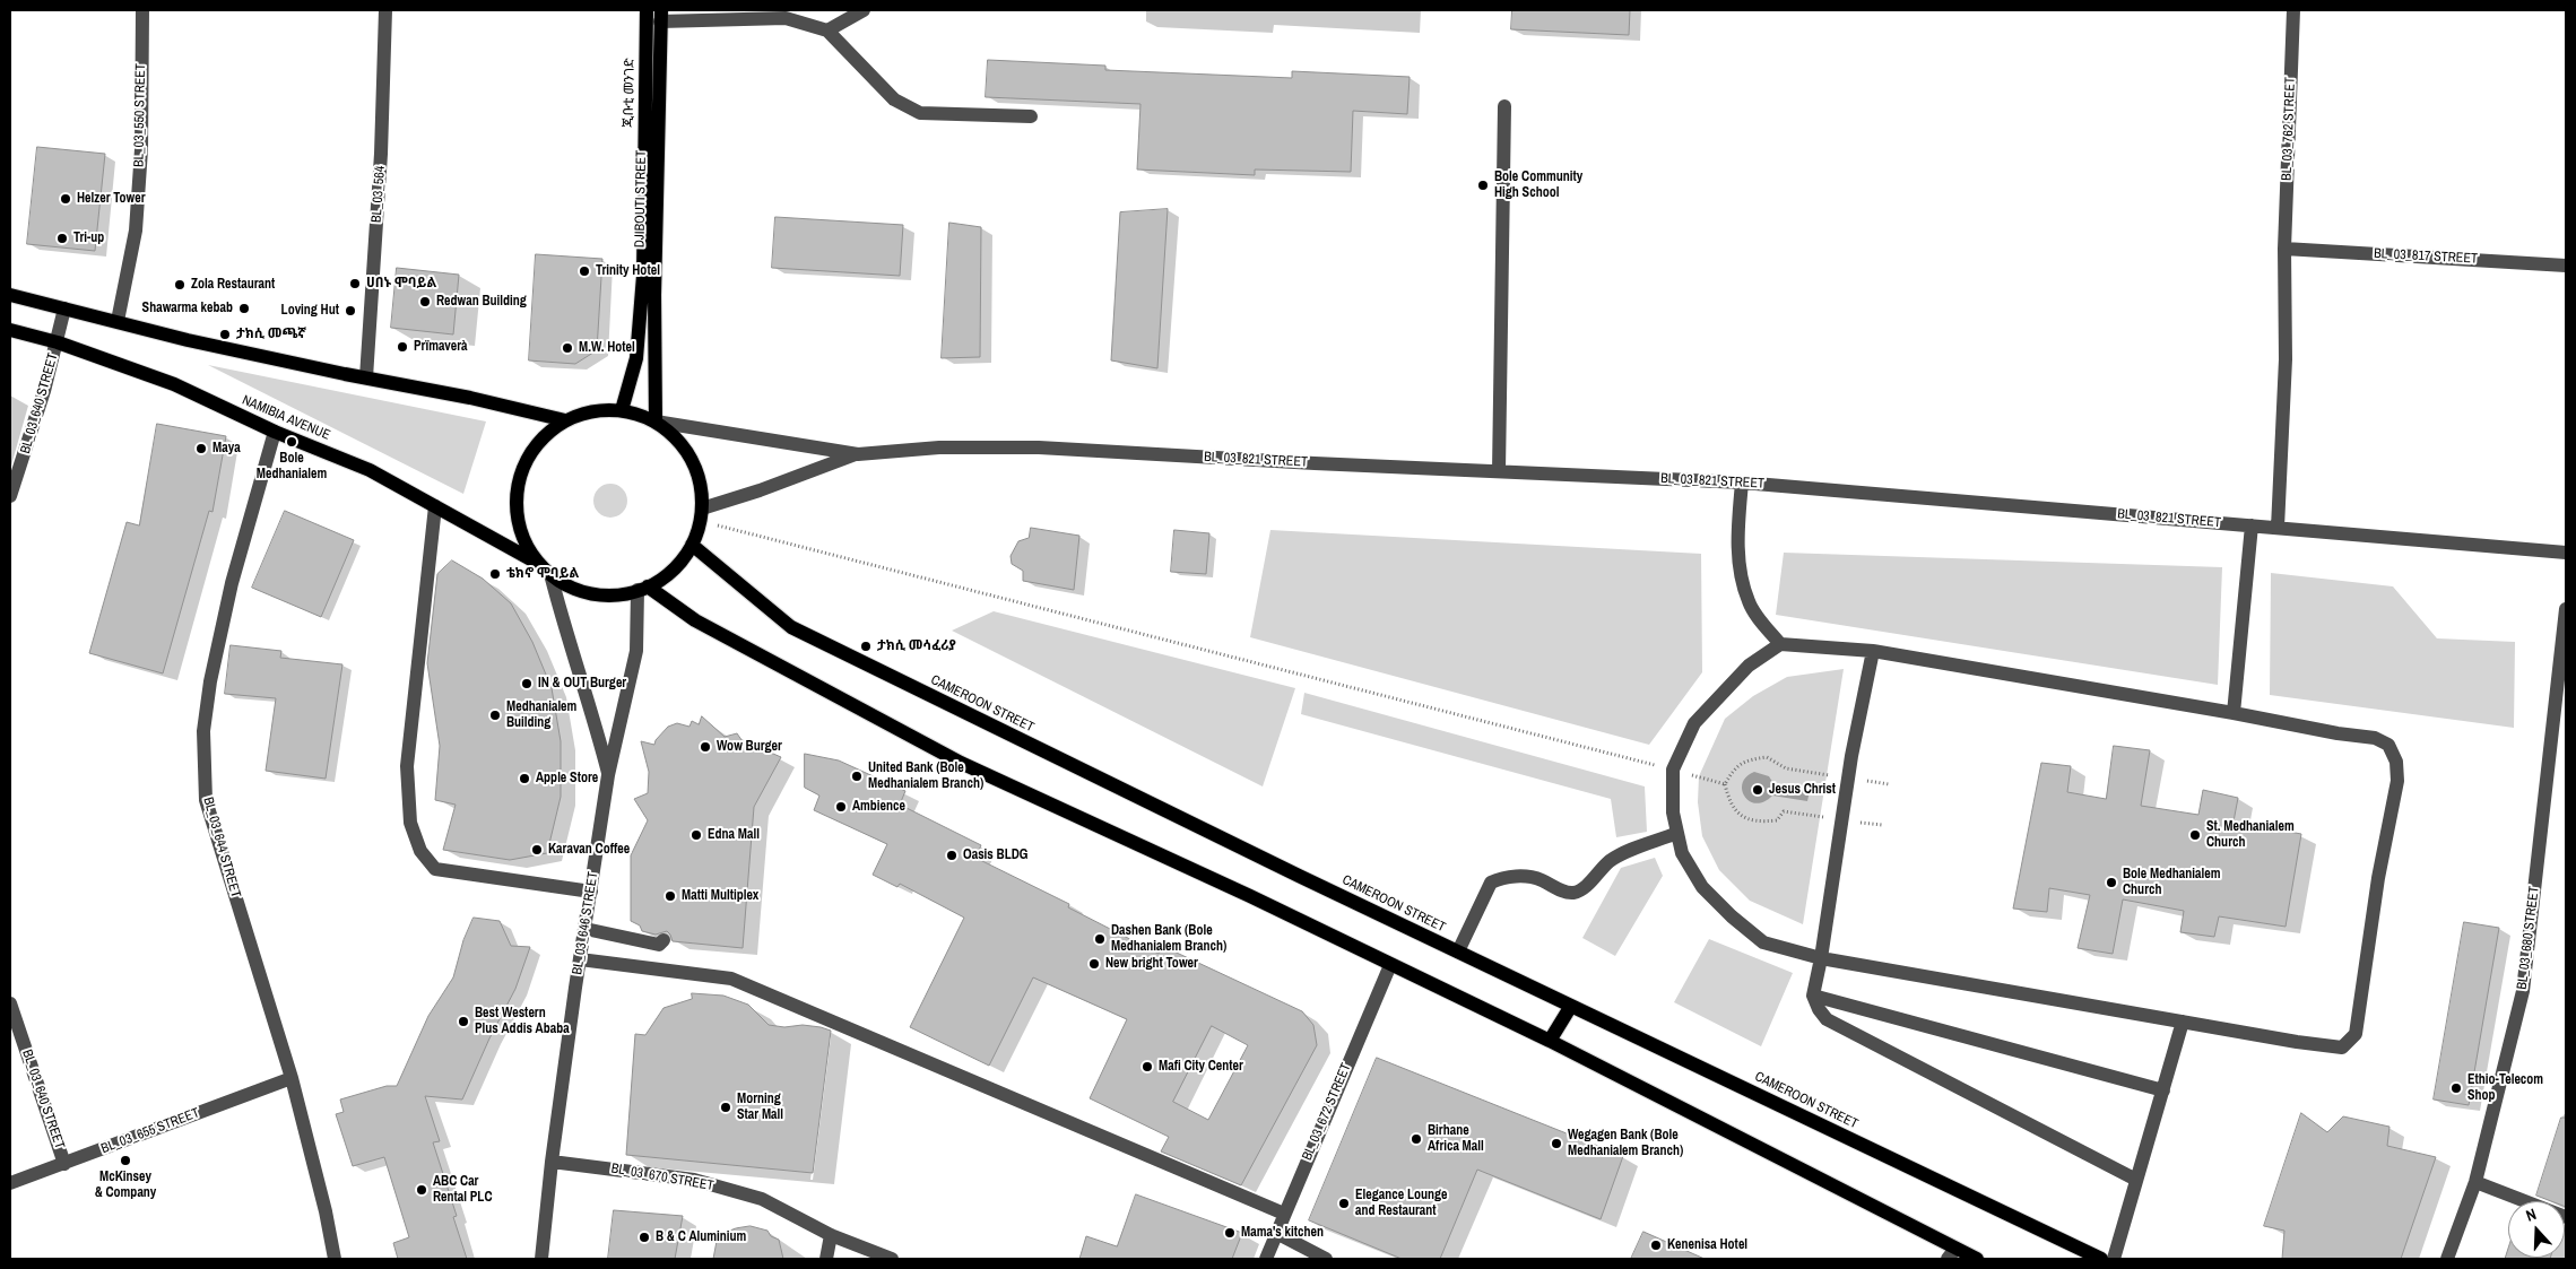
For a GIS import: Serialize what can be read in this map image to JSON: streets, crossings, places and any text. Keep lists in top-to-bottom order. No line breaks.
{"streets":{"main road":["ጂቡቲ መንገድ","DJIBOUTI STREET","NAMIBIA AVENUE","CAMEROON STREET"],"street":["BL_03_550 STREET","BL_03_762 STREET","BL_03_564","BL_03_817 STREET","BL_03_640 STREET","BL_03_821 STREET","BL_03_644 STREET","BL_03_646 STREET","BL_03_680 STREET","BL_03_672 STREET","BL_03_655 STREET","BL_03_670 STREET"]},"crossings":[["ጂቡቲ መንገድ","DJIBOUTI STREET"],["ጂቡቲ መንገድ","NAMIBIA AVENUE"],["ጂቡቲ መንገድ","CAMEROON STREET"],["ጂቡቲ መንገድ","BL_03_646 STREET"],["BL_03_762 STREET","BL_03_817 STREET"],["BL_03_762 STREET","BL_03_821 STREET"],["DJIBOUTI STREET","NAMIBIA AVENUE"],["DJIBOUTI STREET","CAMEROON STREET"],["DJIBOUTI STREET","BL_03_646 STREET"],["BL_03_640 STREET","NAMIBIA AVENUE"],["BL_03_640 STREET","BL_03_655 STREET"],["NAMIBIA AVENUE","CAMEROON STREET"],["NAMIBIA AVENUE","BL_03_644 STREET"],["NAMIBIA AVENUE","BL_03_646 STREET"],["CAMEROON STREET","BL_03_646 STREET"],["BL_03_644 STREET","BL_03_655 STREET"],["BL_03_646 STREET","BL_03_670 STREET"]],"places":["Bole Community High School","Helzer Tower","Tri-up","Trinity Hotel","ሀበኑ ሞባይል","Zola Restaurant","Redwan Building","Shawarma kebab","Loving Hut","ታክሲ መጫኛ","Prïmaverà","M.W. Hotel","Bole Medhanialem","Maya","ቴክኖ ሞባይል","ታክሲ መሳፈሪያ","IN & OUT Burger","Medhanialem Building","Wow Burger","United Bank (Bole Medhanialem Branch)","Apple Store","Jesus Christ","Ambience","Edna Mall","St. Medhanialem Church","Karavan Coffee","Oasis BLDG","Bole Medhanialem Church","Matti Multiplex","Dashen Bank (Bole Medhanialem Branch)","New bright Tower","Best Western Plus Addis Ababa","Mafi City Center","Ethio-Telecom Shop","Morning Star Mall","Birhane Africa Mall","Wegagen Bank (Bole Medhanialem Branch)","McKinsey & Company","ABC Car Rental PLC","Elegance Lounge and Restaurant","Mama's kitchen","B & C Aluminium","Kenenisa Hotel"],"north":"top"}
